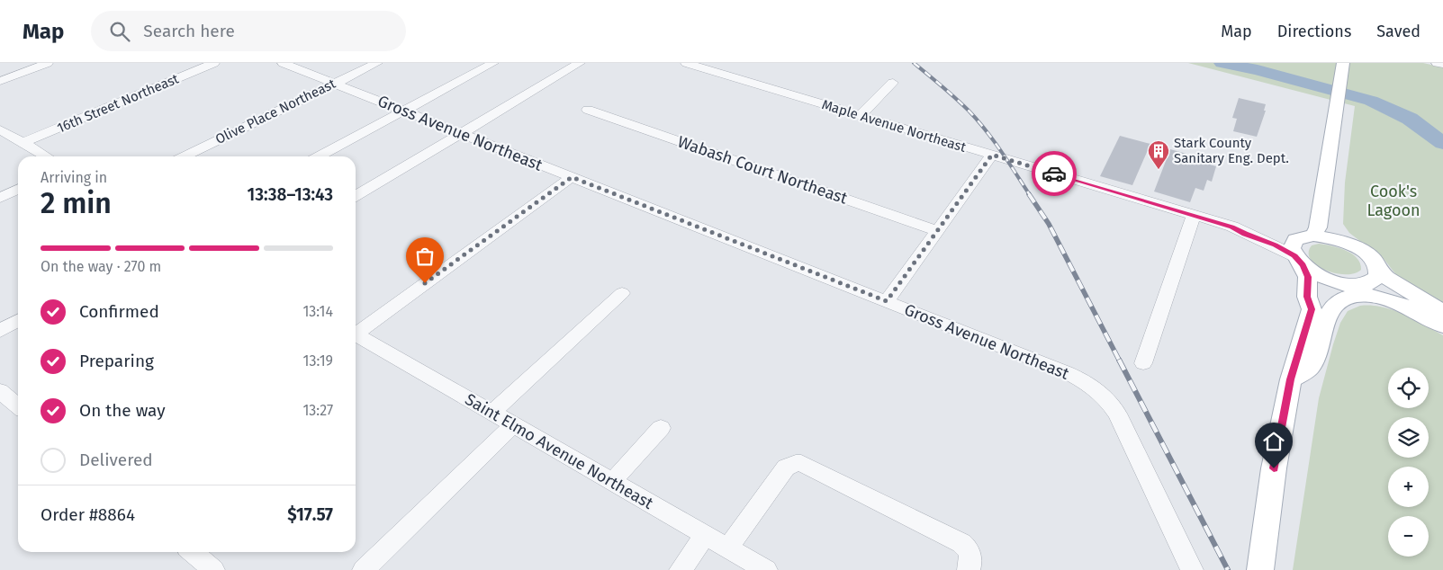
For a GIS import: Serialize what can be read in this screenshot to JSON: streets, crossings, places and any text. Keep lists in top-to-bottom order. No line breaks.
{"streets":{"street":["16th Street Northeast","Olive Place Northeast","Maple Avenue Northeast","Gross Avenue Northeast","Wabash Court Northeast","Saint Elmo Avenue Northeast"]},"crossings":[["Olive Place Northeast","Gross Avenue Northeast"]],"parks":["Cook's Lagoon"],"places":{"building":["Stark County Sanitary Eng. Dept."]},"page":{"header":"Map","search":"Search here","nav":["Map","Directions","Saved"],"heading":["2 min","Arriving in","13:38–13:43"],"panel":["Order #8864","$17.57"],"bar":"On the way · 270 m","list":[["Confirmed","13:14"],["Preparing","13:19"],["On the way","13:27"],"Delivered"],"map_buttons":["+","−"]}}
